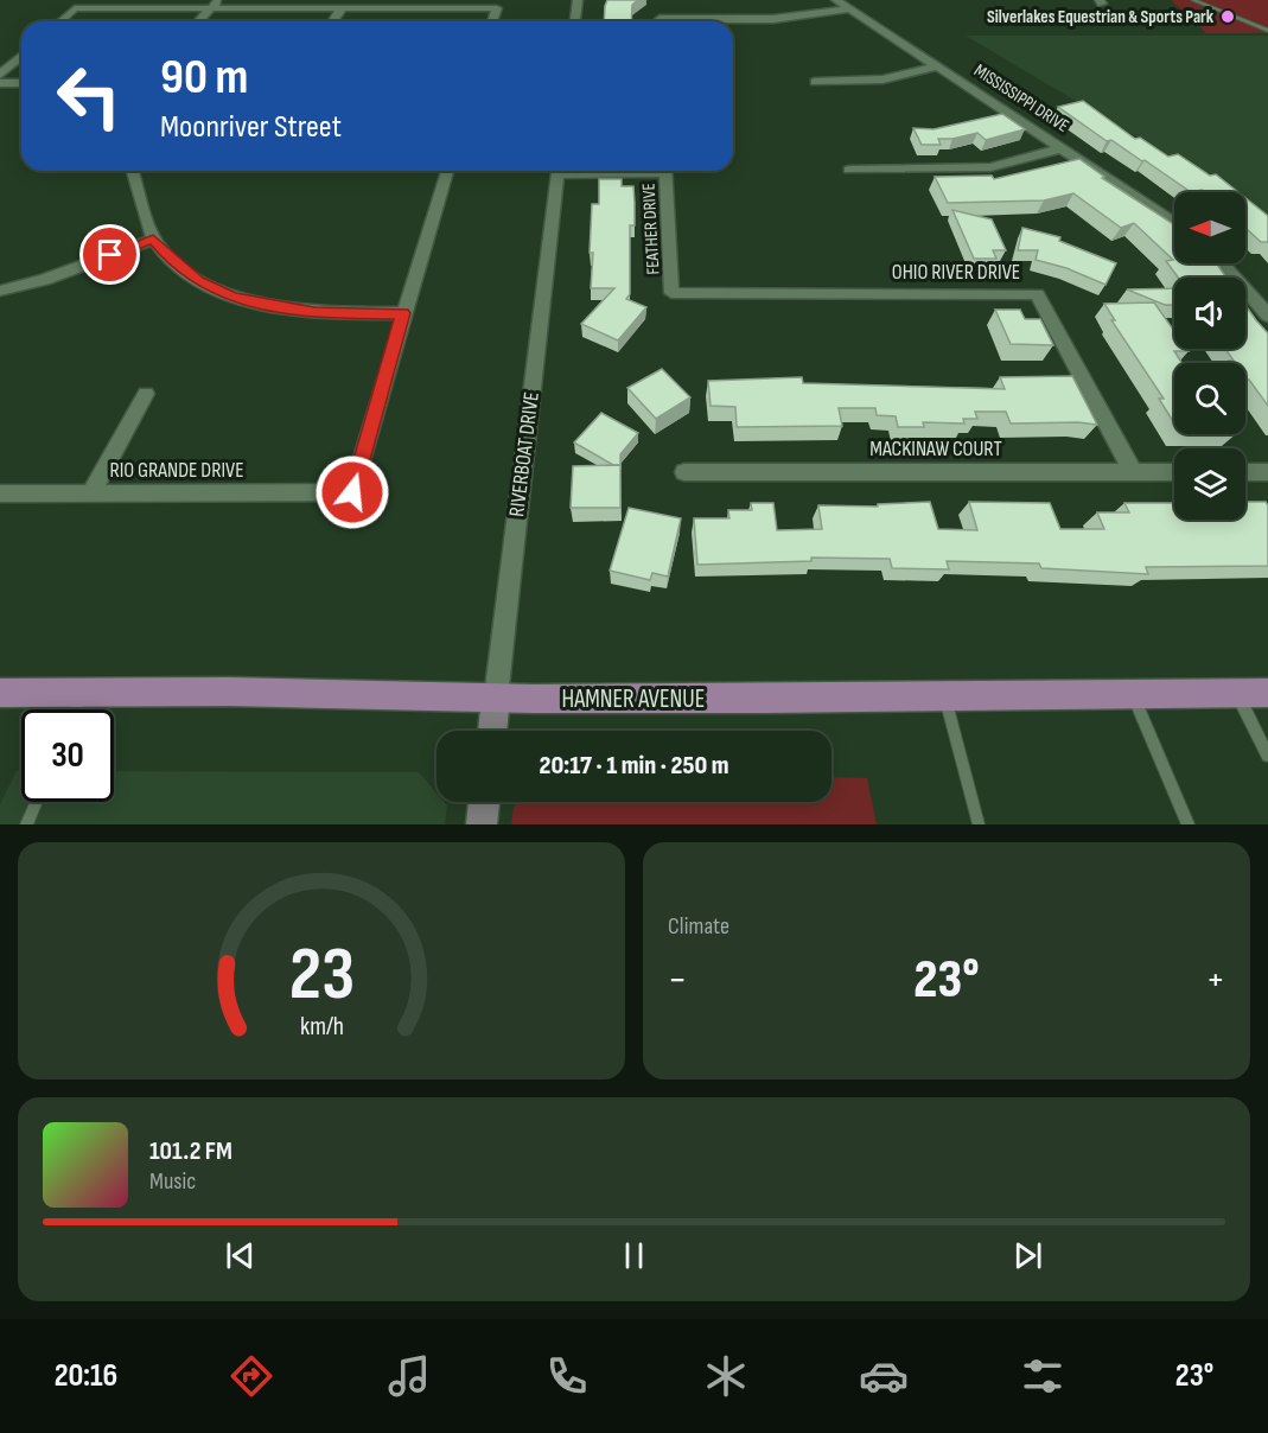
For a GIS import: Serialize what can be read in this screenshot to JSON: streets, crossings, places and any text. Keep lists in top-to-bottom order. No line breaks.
{"streets":{"main road":["HAMNER AVENUE"],"street":["MISSISSIPPI DRIVE","FEATHER DRIVE","OHIO RIVER DRIVE","MACKINAW COURT","RIVERBOAT DRIVE","RIO GRANDE DRIVE"]},"crossings":[["FEATHER DRIVE","OHIO RIVER DRIVE"],["OHIO RIVER DRIVE","MACKINAW COURT"],["RIVERBOAT DRIVE","HAMNER AVENUE"]],"places":["Silverlakes Equestrian & Sports Park"],"north":"left","page":{"turn":["90 m","Moonriver Street"],"limit":"30","trip":"20:17 · 1 min · 250 m","tile":"Climate","heat":["−","23°","+"],"song":["101.2 FM","Music"],"tabs":["20:16","23°"],"gauge":["23","km/h"]}}
